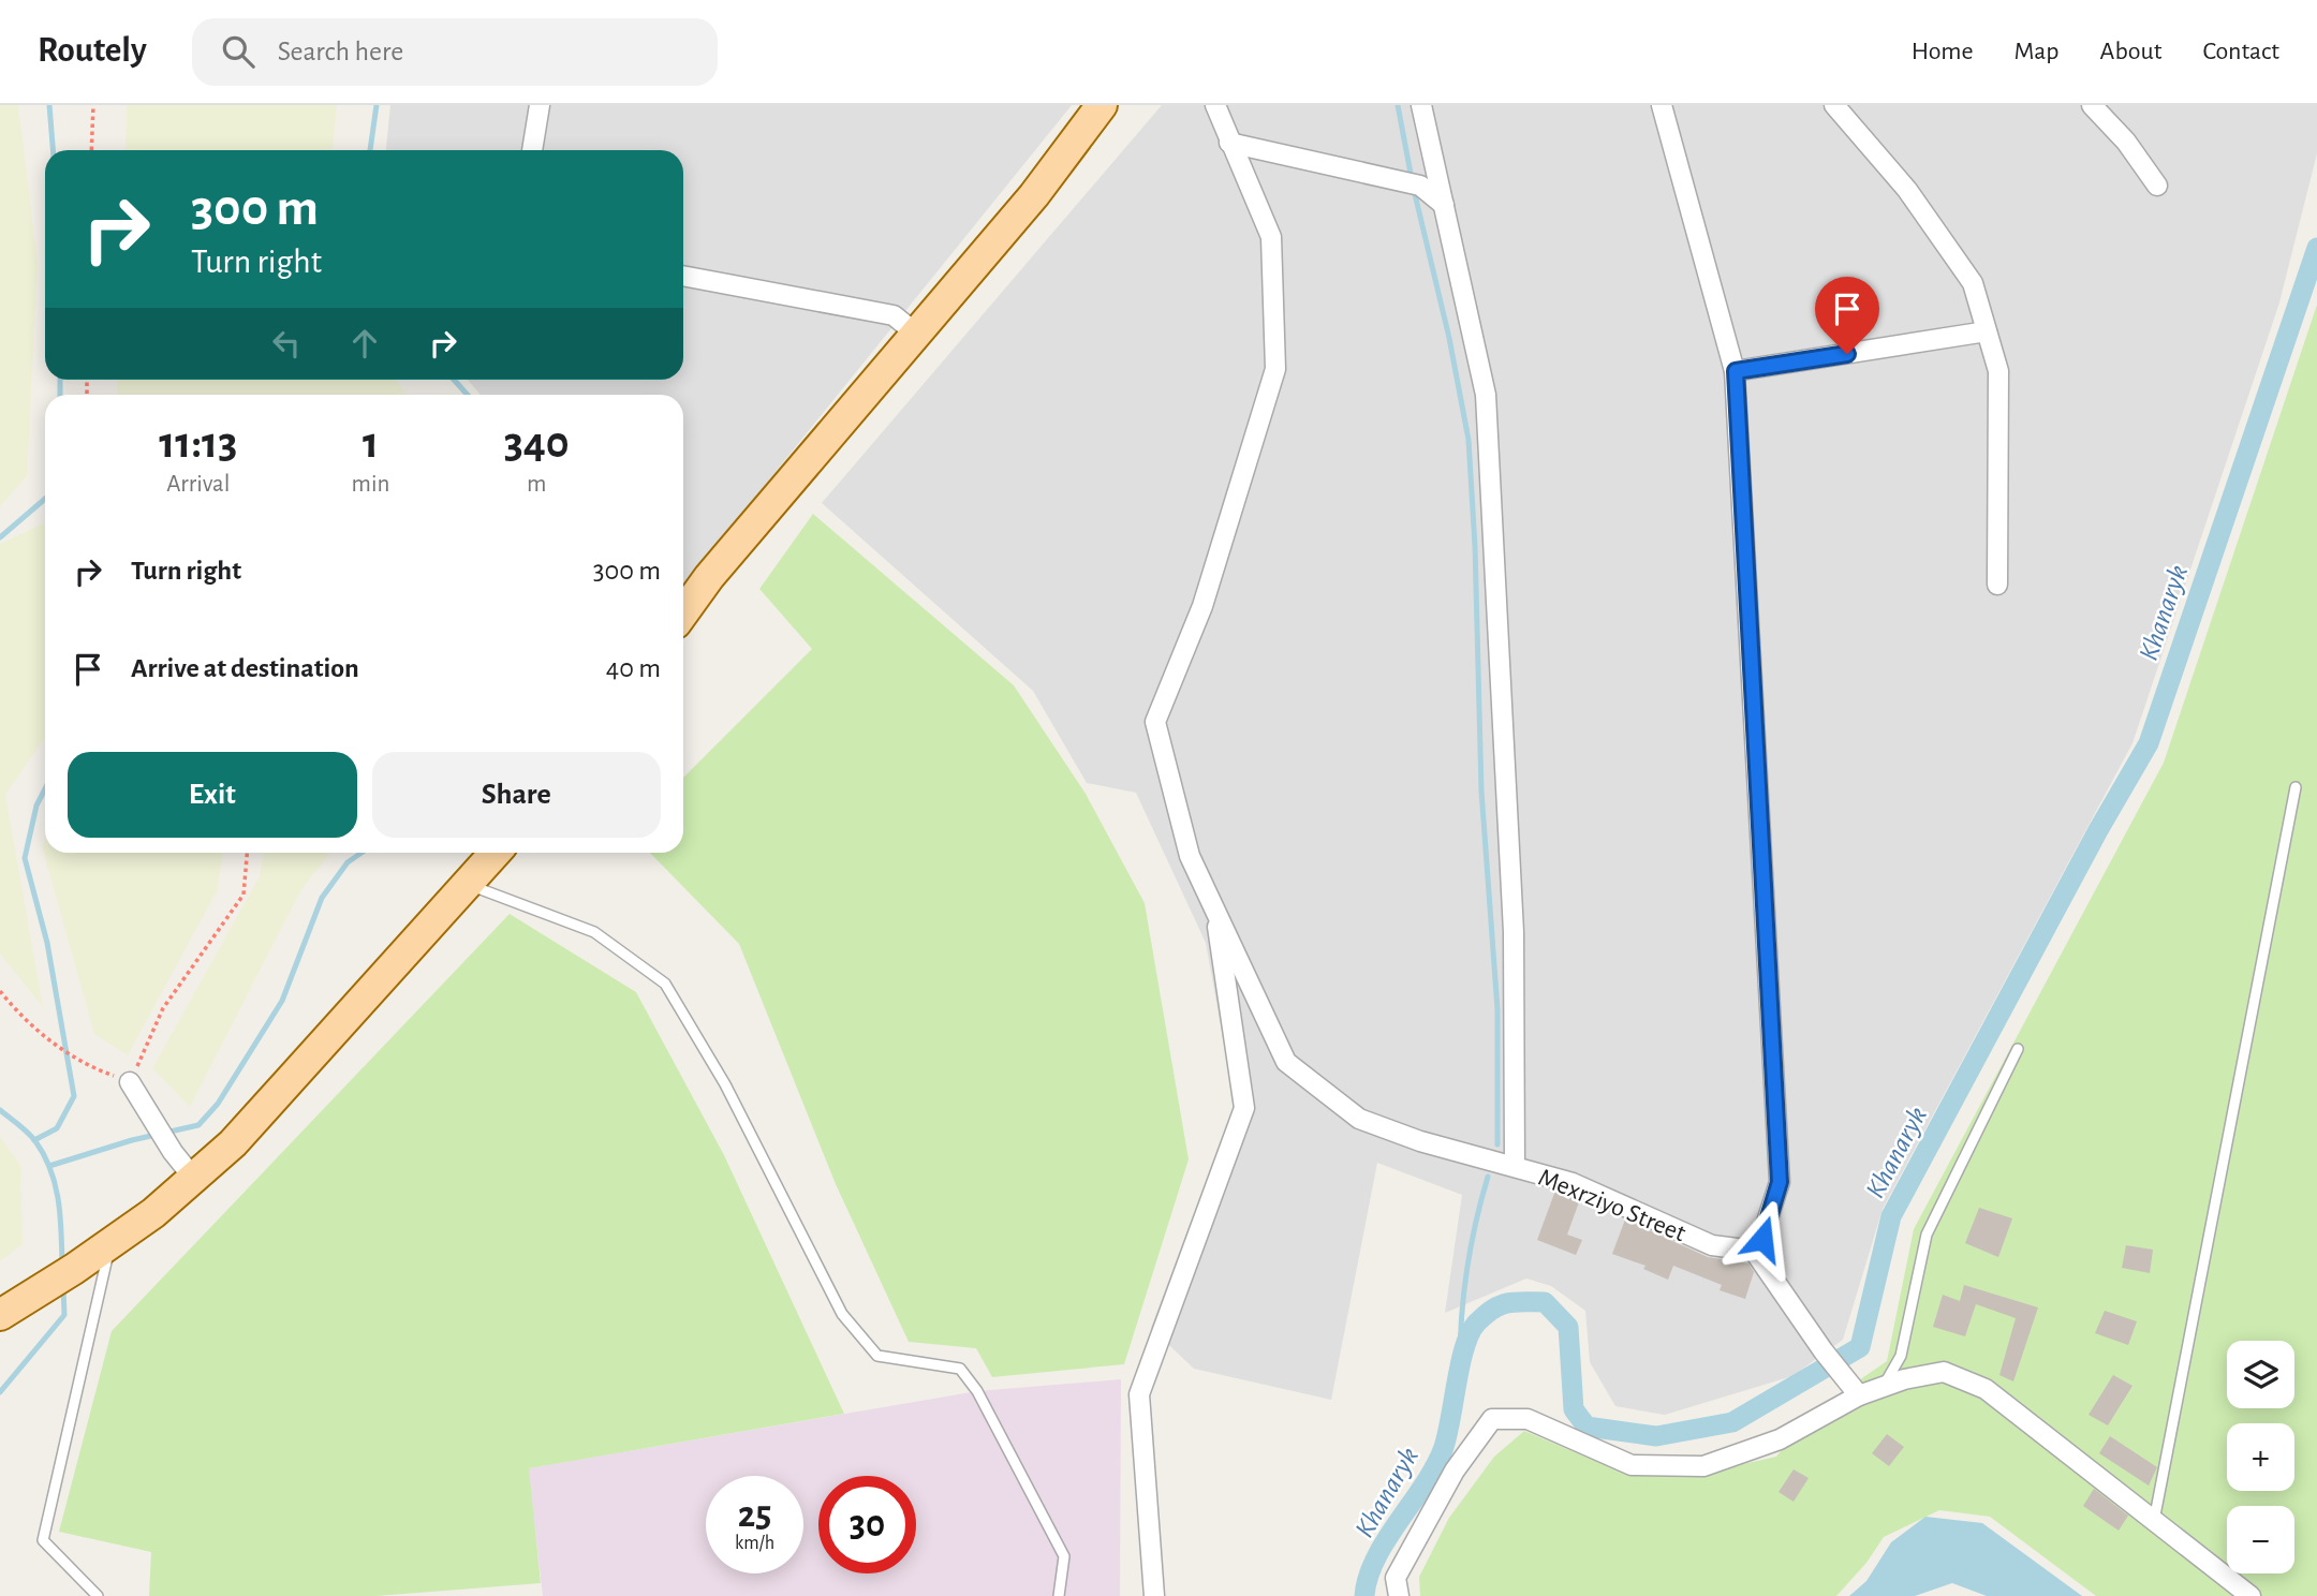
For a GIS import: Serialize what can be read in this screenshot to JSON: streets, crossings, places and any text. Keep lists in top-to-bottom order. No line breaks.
{"streets":{"street":["Mexrziyo Street"]},"water":["Khanaryk"],"page":{"header":"Routely","search":"Search here","nav":["Home","Map","About","Contact"],"turn":["300 m","Turn right"],"eta":["11:13","Arrival","1","min","340","m"],"list":[{"name":"Turn right","value":"300 m"},{"name":"Arrive at destination","value":"40 m"}],"buttons":["Exit","Share"],"map_buttons":["+","−"],"speed":"25 km/h","limit":"30"}}
